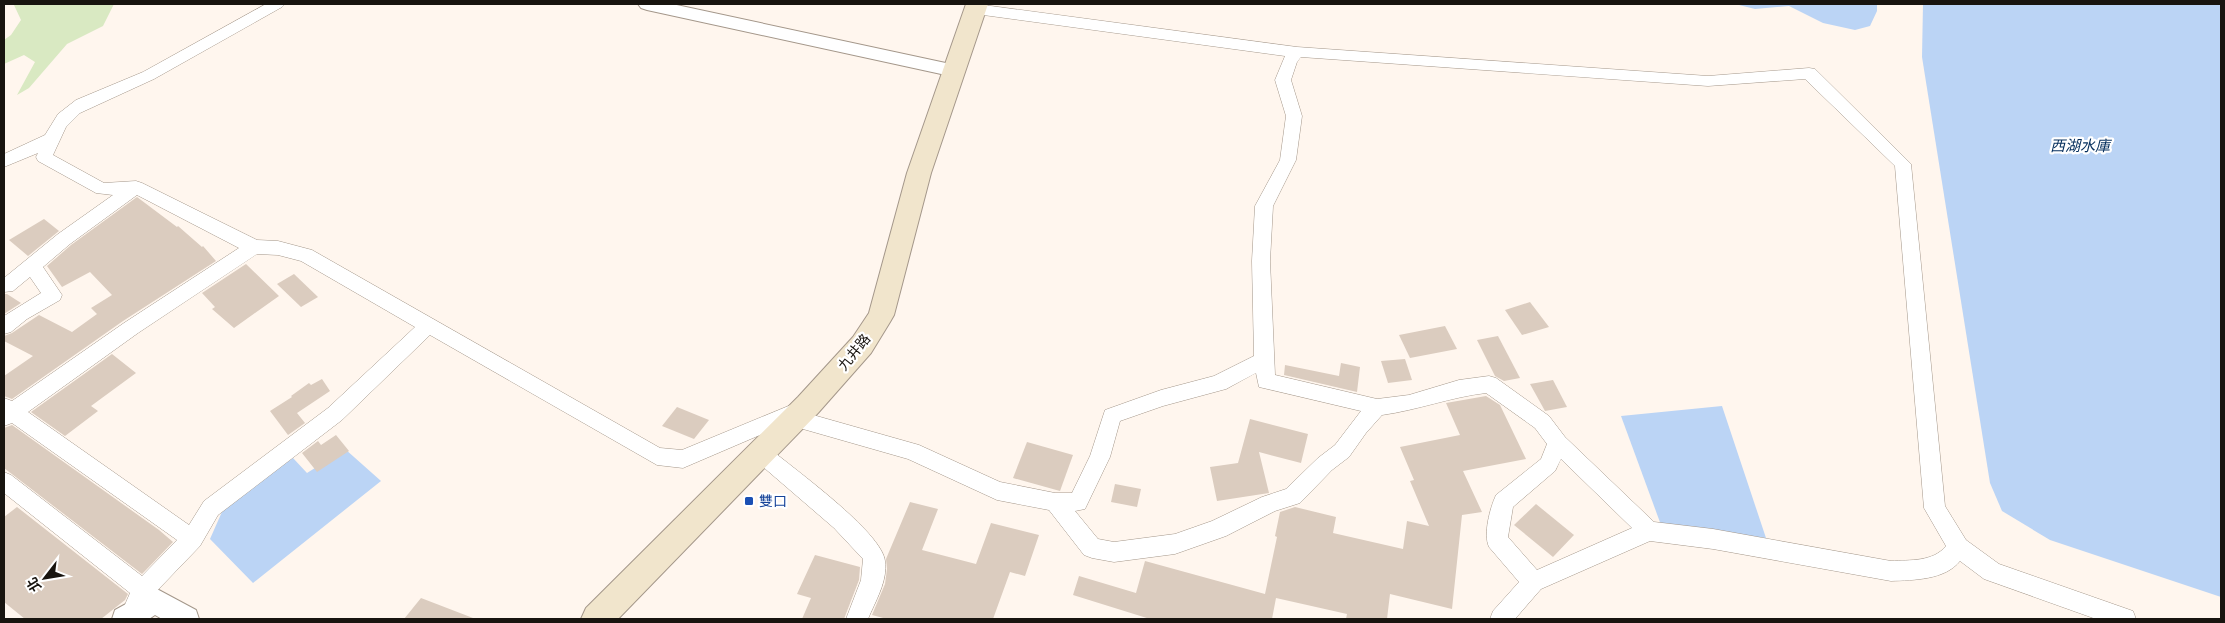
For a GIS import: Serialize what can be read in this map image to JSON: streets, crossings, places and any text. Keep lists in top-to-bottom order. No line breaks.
{"streets":{"main road":["九井路"]},"water":["西湖水庫"],"places":{"transit":["雙口"]},"north":"bottom left"}
